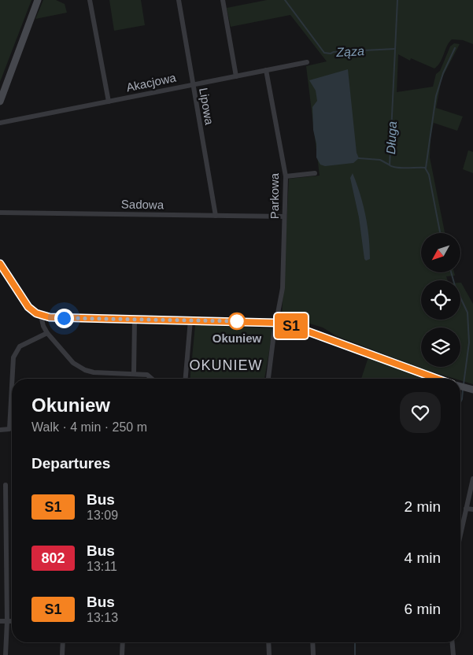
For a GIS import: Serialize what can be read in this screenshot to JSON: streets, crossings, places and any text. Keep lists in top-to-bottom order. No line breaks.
{"streets":{"street":["Akacjowa","Lipowa","Parkowa","Sadowa"]},"crossings":[["Akacjowa","Lipowa"],["Akacjowa","Parkowa"],["Lipowa","Sadowa"],["Parkowa","Sadowa"]],"districts":["OKUNIEW"],"water":["Ząza","Długa"],"places":["Okuniew"],"lines":["bus line S1"],"north":"bottom left","page":{"on_map":"S1","heading":[["Okuniew","Walk · 4 min · 250 m"],"Departures"],"list":[{"mark":"S1","name":"Bus","note":"13:09","value":"2 min"},{"mark":"802","name":"Bus","note":"13:11","value":"4 min"},{"mark":"S1","name":"Bus","note":"13:13","value":"6 min"}]}}
